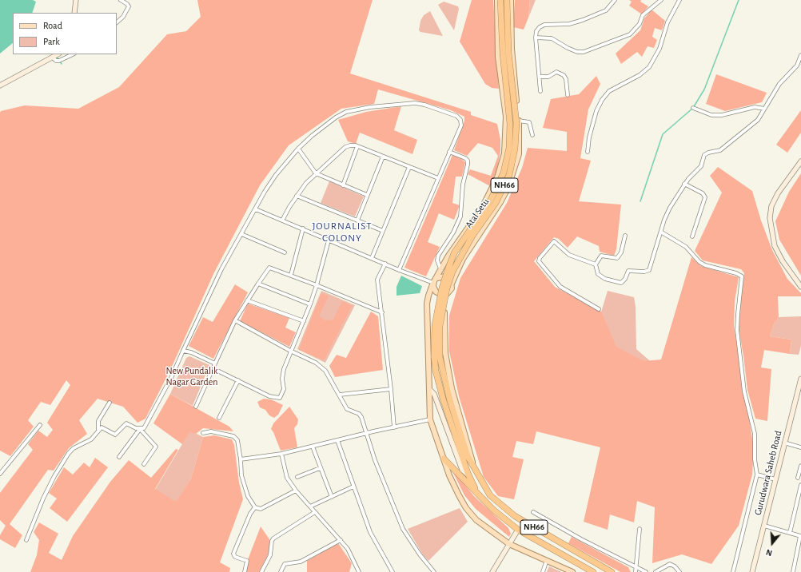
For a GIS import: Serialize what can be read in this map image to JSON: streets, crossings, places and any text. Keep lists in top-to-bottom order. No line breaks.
{"streets":{"highway":["NH66","Atal Setu"],"street":["Gurudwara Saheb Road"]},"crossings":[["NH66","Atal Setu"]],"districts":["JOURNALIST COLONY"],"parks":["New Pundalik Nagar Garden"],"legend":["Road","Park"],"north":"bottom"}
